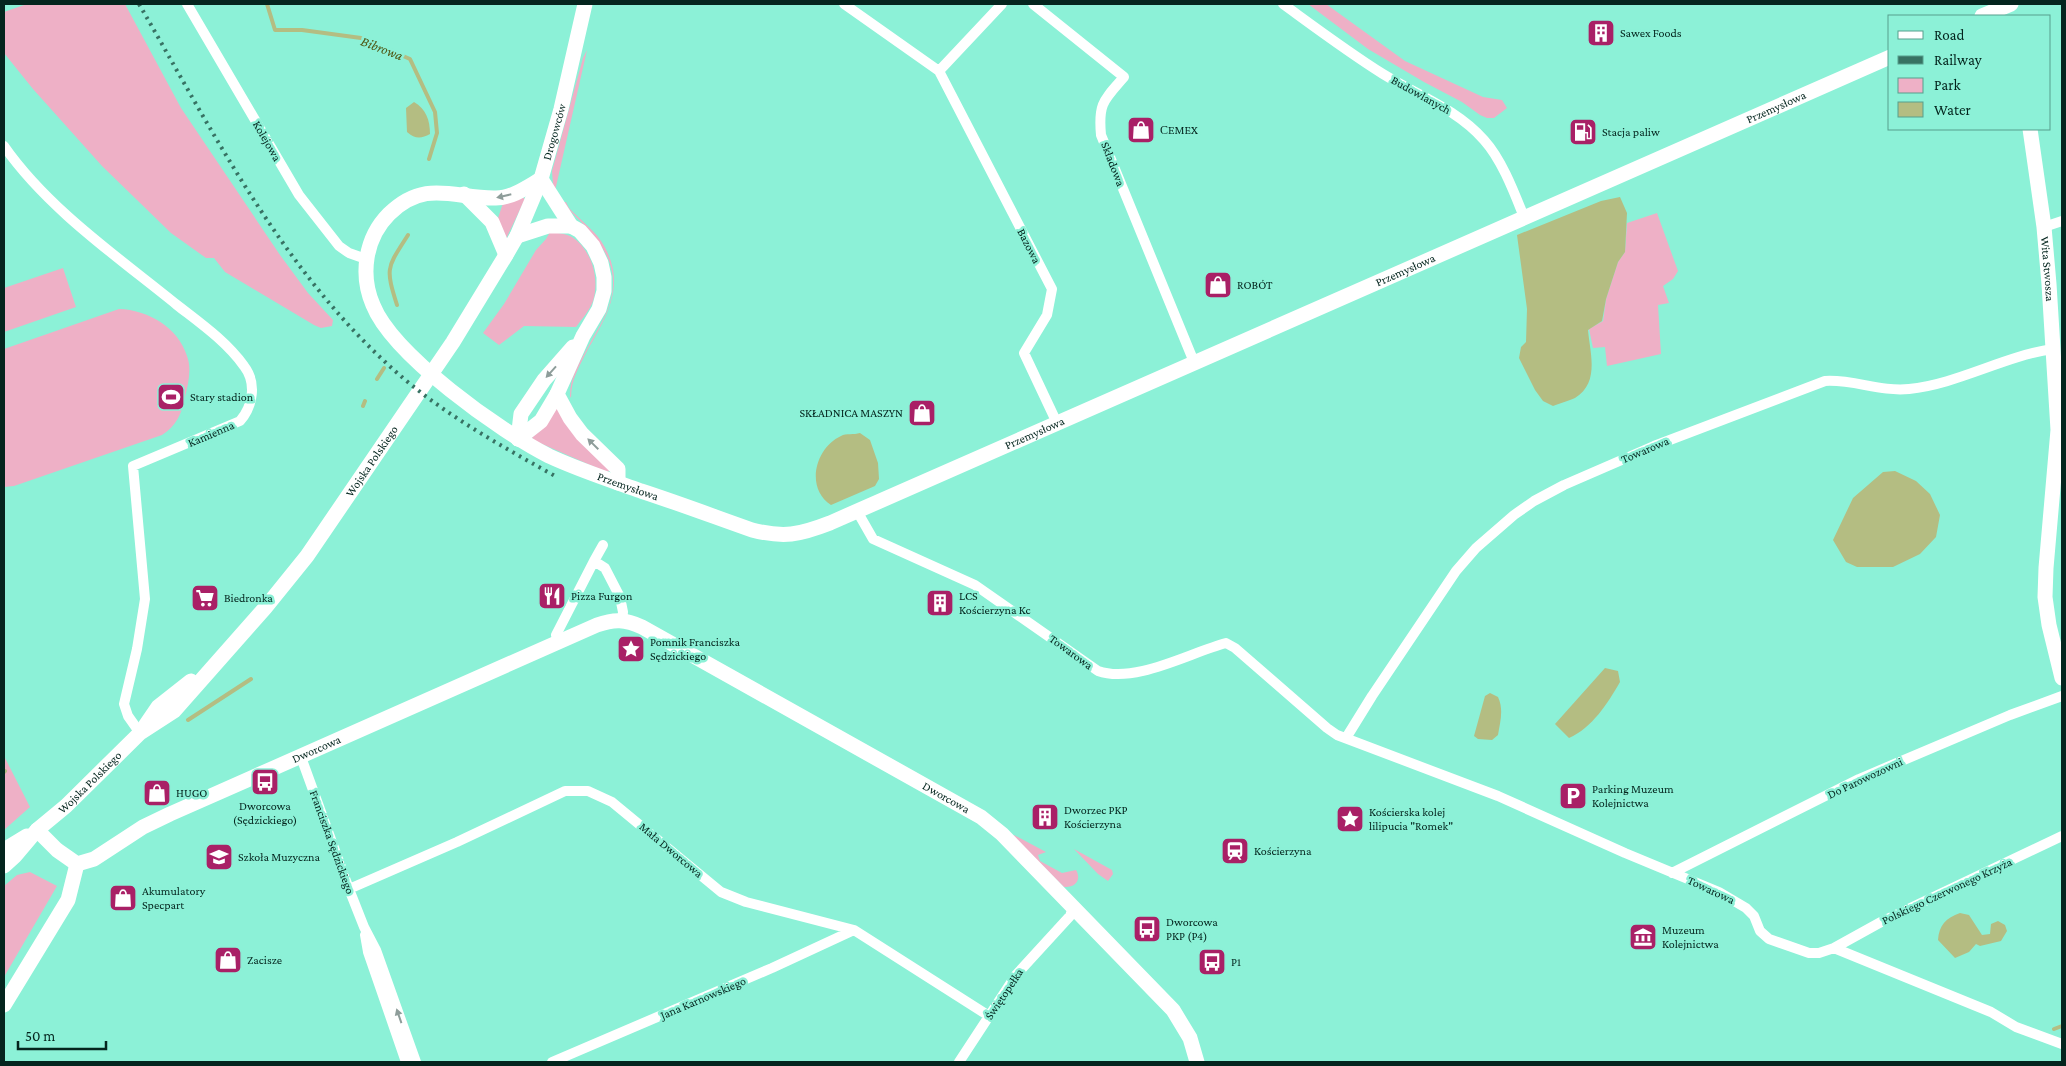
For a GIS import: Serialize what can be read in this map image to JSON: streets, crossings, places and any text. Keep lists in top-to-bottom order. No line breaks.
{"streets":{"main road":["Przemysłowa","Drogowców","Wita Stwosza","Wojska Polskiego","Dworcowa"],"street":["Budowlanych","Kolejowa","Składowa","Bazowa","Kamienna","Towarowa","Do Parowozowni","Franciszka Sędzickiego","Mała Dworcowa","Polskiego Czerwonego Krzyża","Świętopełka","Jana Karnowskiego"]},"crossings":[["Budowlanych","Przemysłowa"],["Przemysłowa","Drogowców"],["Przemysłowa","Kolejowa"],["Przemysłowa","Składowa"],["Przemysłowa","Bazowa"],["Przemysłowa","Towarowa"],["Drogowców","Wojska Polskiego"],["Wita Stwosza","Towarowa"],["Kamienna","Wojska Polskiego"],["Towarowa","Do Parowozowni"],["Towarowa","Polskiego Czerwonego Krzyża"],["Dworcowa","Franciszka Sędzickiego"],["Dworcowa","Świętopełka"],["Franciszka Sędzickiego","Mała Dworcowa"],["Mała Dworcowa","Świętopełka"],["Mała Dworcowa","Jana Karnowskiego"]],"water":["Bibrowa"],"places":{"building":["Sawex Foods","LCS Kościerzyna Kc","Dworzec PKP Kościerzyna"],"shop":["СEMEX","ROBÓT","SKŁADNICA MASZYN","HUGO","Akumulatory Specpart","Zacisze"],"fuel station":["Stacja paliw"],"sports":["Stary stadion"],"restaurant":["Pizza Furgon"],"supermarket":["Biedronka"],"place":["Pomnik Franciszka Sędzickiego","Kościerska kolej lilipucia \"Romek\""],"bus stop":["Dworcowa (Sędzickiego)","Dworcowa PKP (P4)","P1"],"parking":["Parking Muzeum Kolejnictwa"],"station":["Kościerzyna"],"school or university":["Szkoła Muzyczna"],"museum":["Muzeum Kolejnictwa"]},"legend":["Road","Railway","Park","Water"],"scale_bar":"50 m"}
